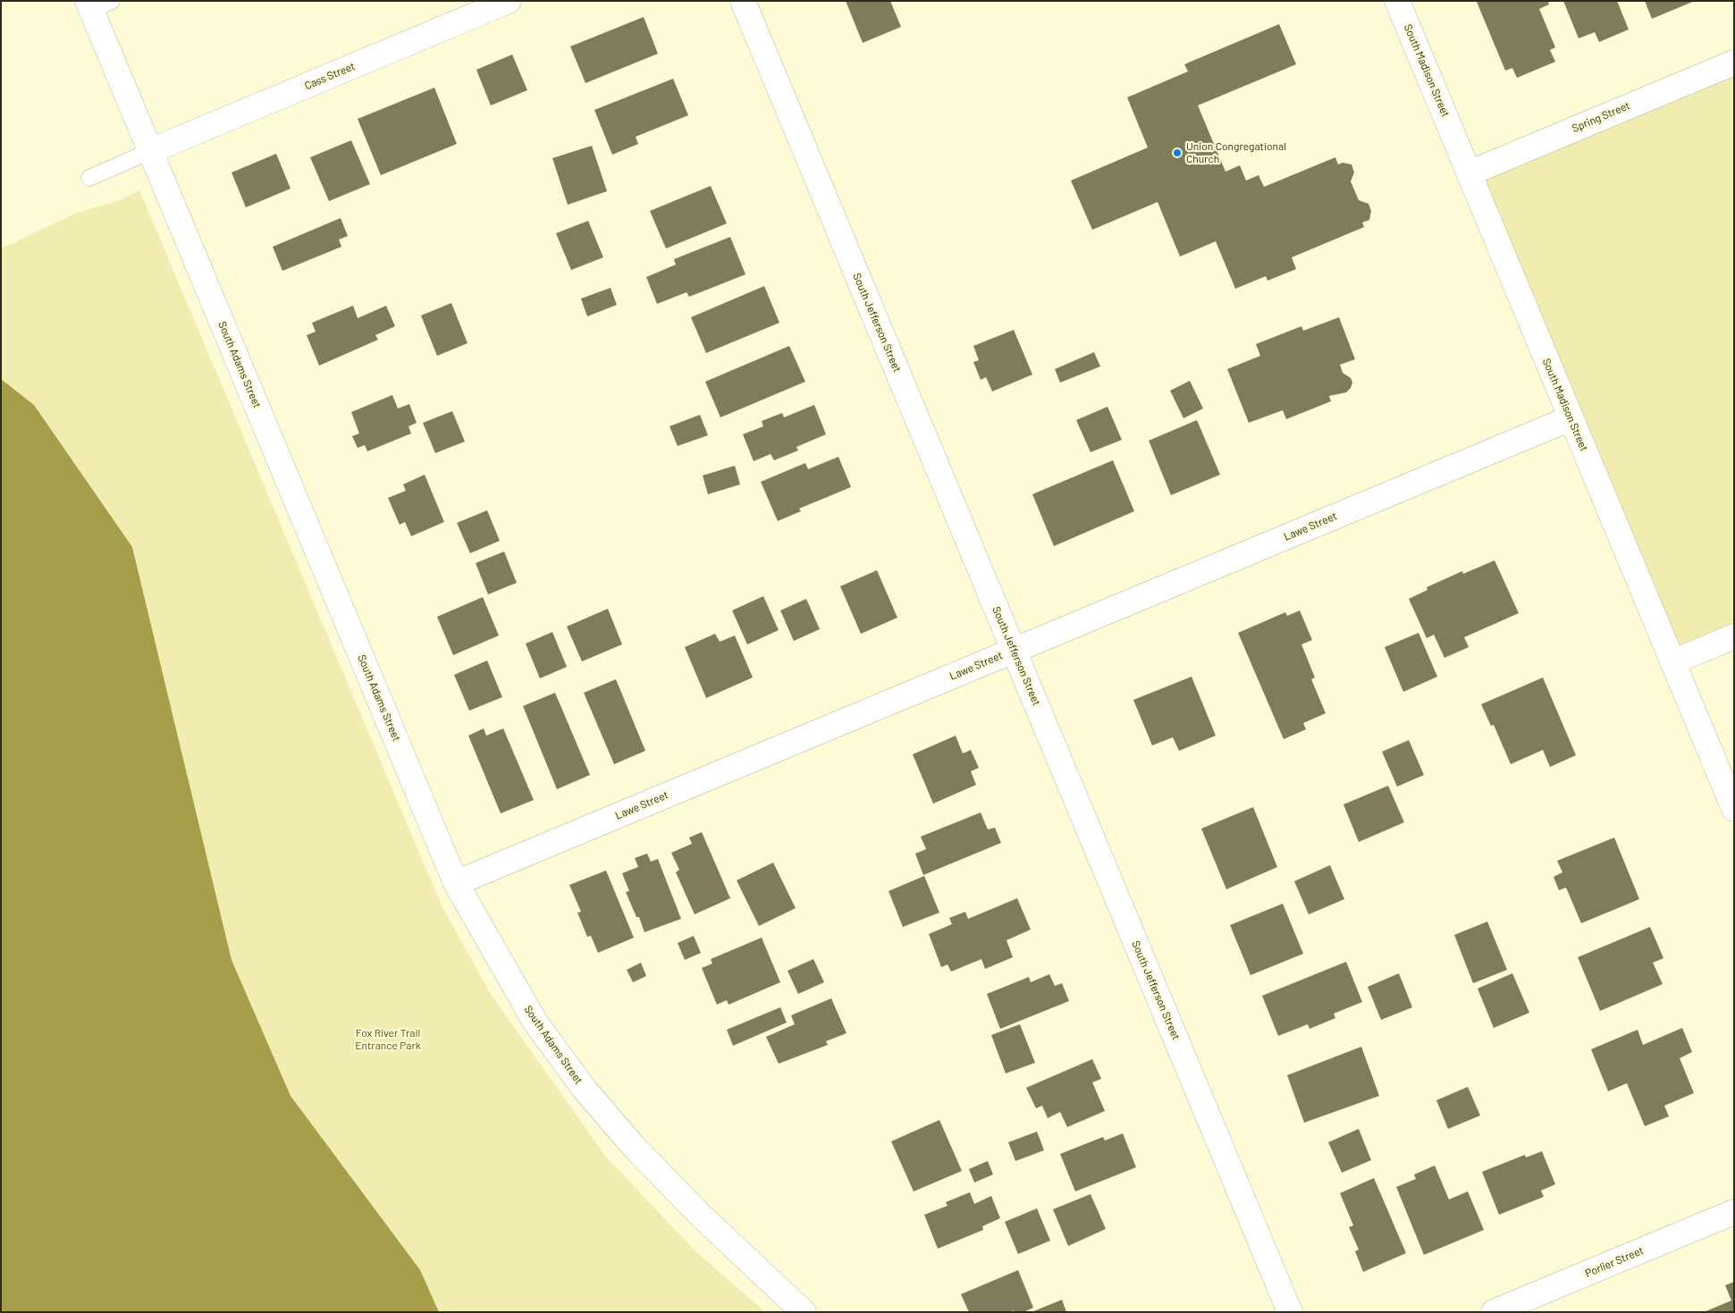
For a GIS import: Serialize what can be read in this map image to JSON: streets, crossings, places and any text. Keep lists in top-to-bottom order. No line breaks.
{"streets":{"street":["South Madison Street","Cass Street","Spring Street","South Jefferson Street","South Adams Street","Lawe Street","Porlier Street"]},"crossings":[["South Madison Street","Spring Street"],["South Madison Street","Lawe Street"],["Cass Street","South Adams Street"],["South Jefferson Street","Lawe Street"],["South Adams Street","Lawe Street"]],"parks":["Fox River Trail Entrance Park"],"places":["Union Congregational Church"]}
